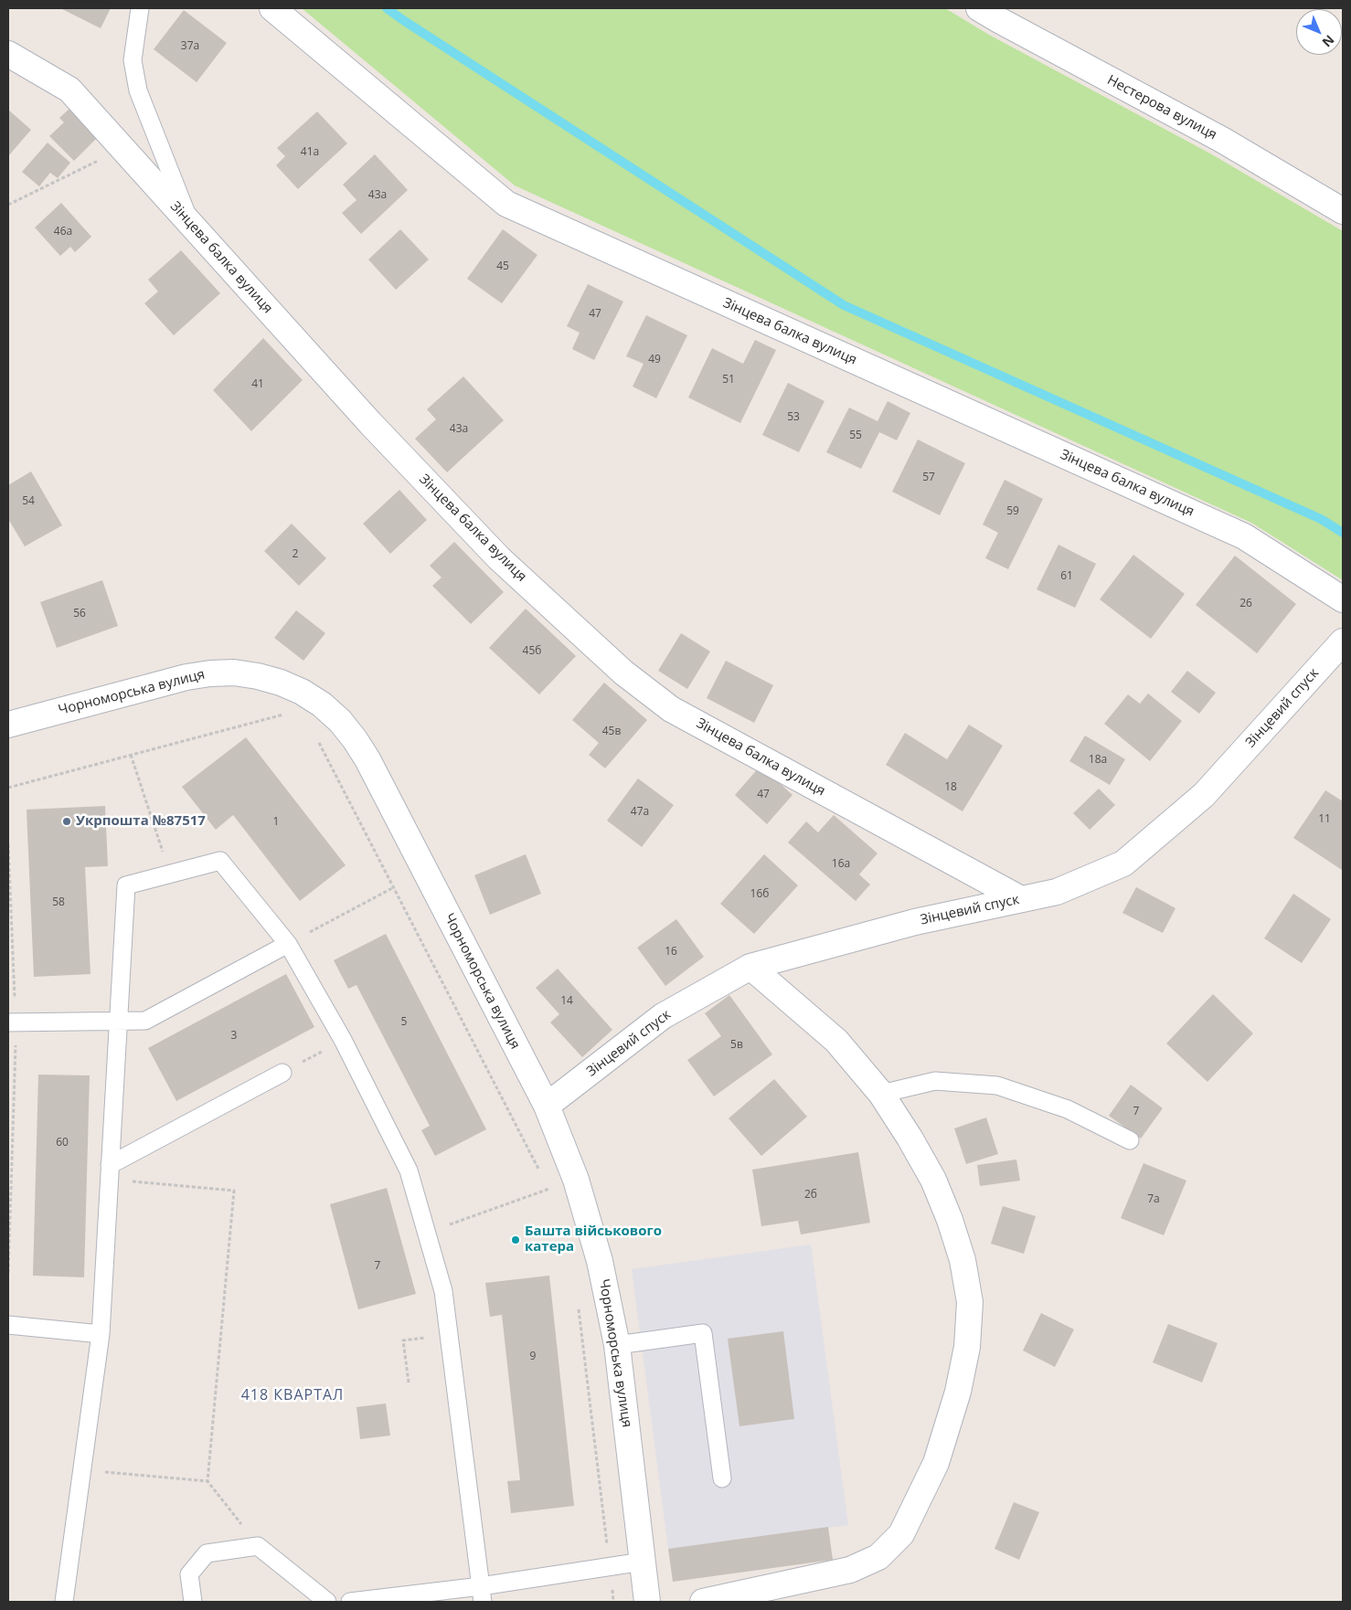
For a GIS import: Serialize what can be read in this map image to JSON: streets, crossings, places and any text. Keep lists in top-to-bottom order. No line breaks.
{"streets":{"street":["Нестерова вулиця","Зінцева балка вулиця","Чорноморська вулиця","Зінцевий спуск"]},"crossings":[["Зінцева балка вулиця","Зінцевий спуск"],["Чорноморська вулиця","Зінцевий спуск"]],"districts":["418 КВАРТАЛ"],"places":["Укрпошта №87517","Башта військового катера"],"house_numbers":["37а","41а","43а","46а","45","47","49","51","41","53","43а","55","57","54","59","2","61","26","56","45б","45в","18а","18","47","47а","11","1","16а","16б","58","16","14","5","3","5в","7","60","2б","7а","7","9"],"north":"bottom right"}
